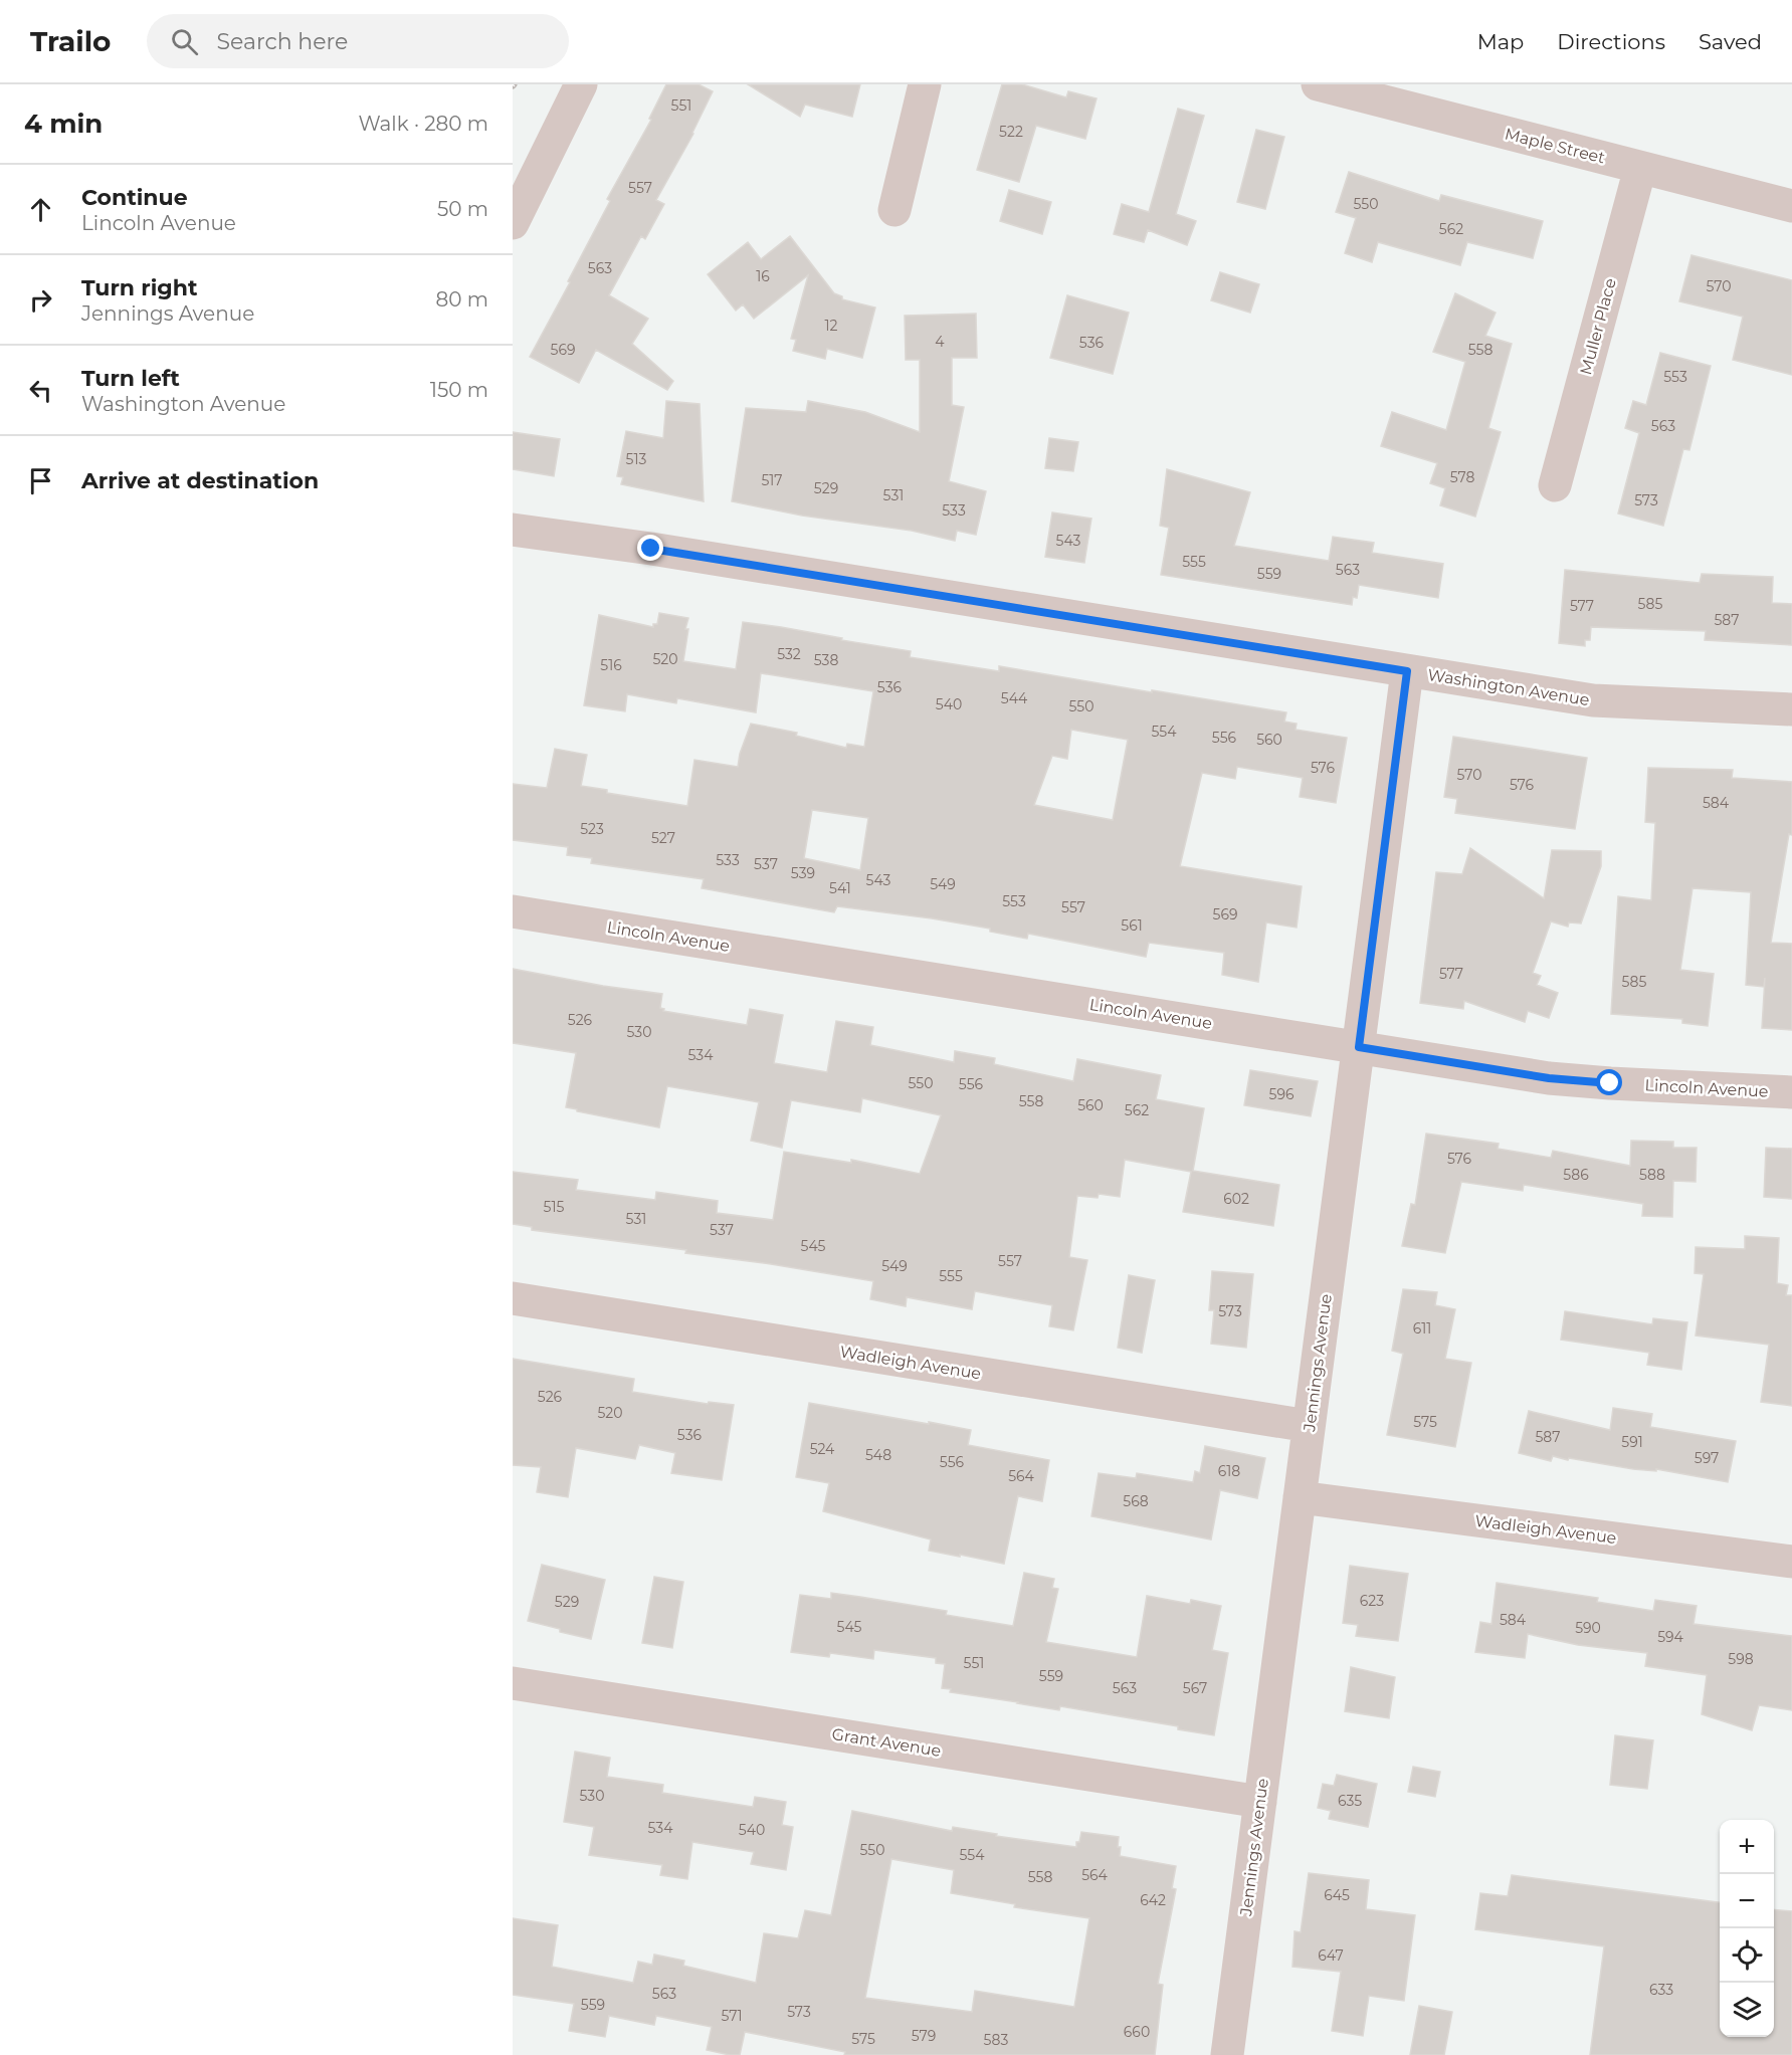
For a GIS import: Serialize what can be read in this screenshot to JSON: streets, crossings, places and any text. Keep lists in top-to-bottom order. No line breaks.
{"streets":{"street":["Maple Street","Muller Place","Washington Avenue","Lincoln Avenue","Wadleigh Avenue","Jennings Avenue","Grant Avenue"]},"crossings":[["Maple Street","Muller Place"],["Washington Avenue","Jennings Avenue"],["Lincoln Avenue","Jennings Avenue"],["Wadleigh Avenue","Jennings Avenue"],["Jennings Avenue","Grant Avenue"]],"house_numbers":["551","522","557","550","562","563","16","570","12","4","536","569","558","553","563","513","578","517","529","531","573","533","543","555","563","559","585","577","587","532","520","538","516","536","544","540","550","554","556","560","576","570","576","584","523","527","533","537","539","543","549","541","553","557","569","561","577","585","526","530","534","550","556","596","558","560","562","576","586","588","602","515","531","537","545","557","549","555","573","611","526","520","575","536","587","591","524","548","597","556","618","564","568","623","529","584","545","590","594","598","551","559","563","567","530","635","534","540","550","554","564","558","645","642","647","633","563","559","573","571","660","579","575","583"],"page":{"header":"Trailo","search":"Search here","nav":["Map","Directions","Saved"],"heading":["4 min","Walk · 280 m"],"list":[["Continue","Lincoln Avenue","50 m"],["Turn right","Jennings Avenue","80 m"],["Turn left","Washington Avenue","150 m"],"Arrive at destination"],"map_buttons":["+","−"]}}
